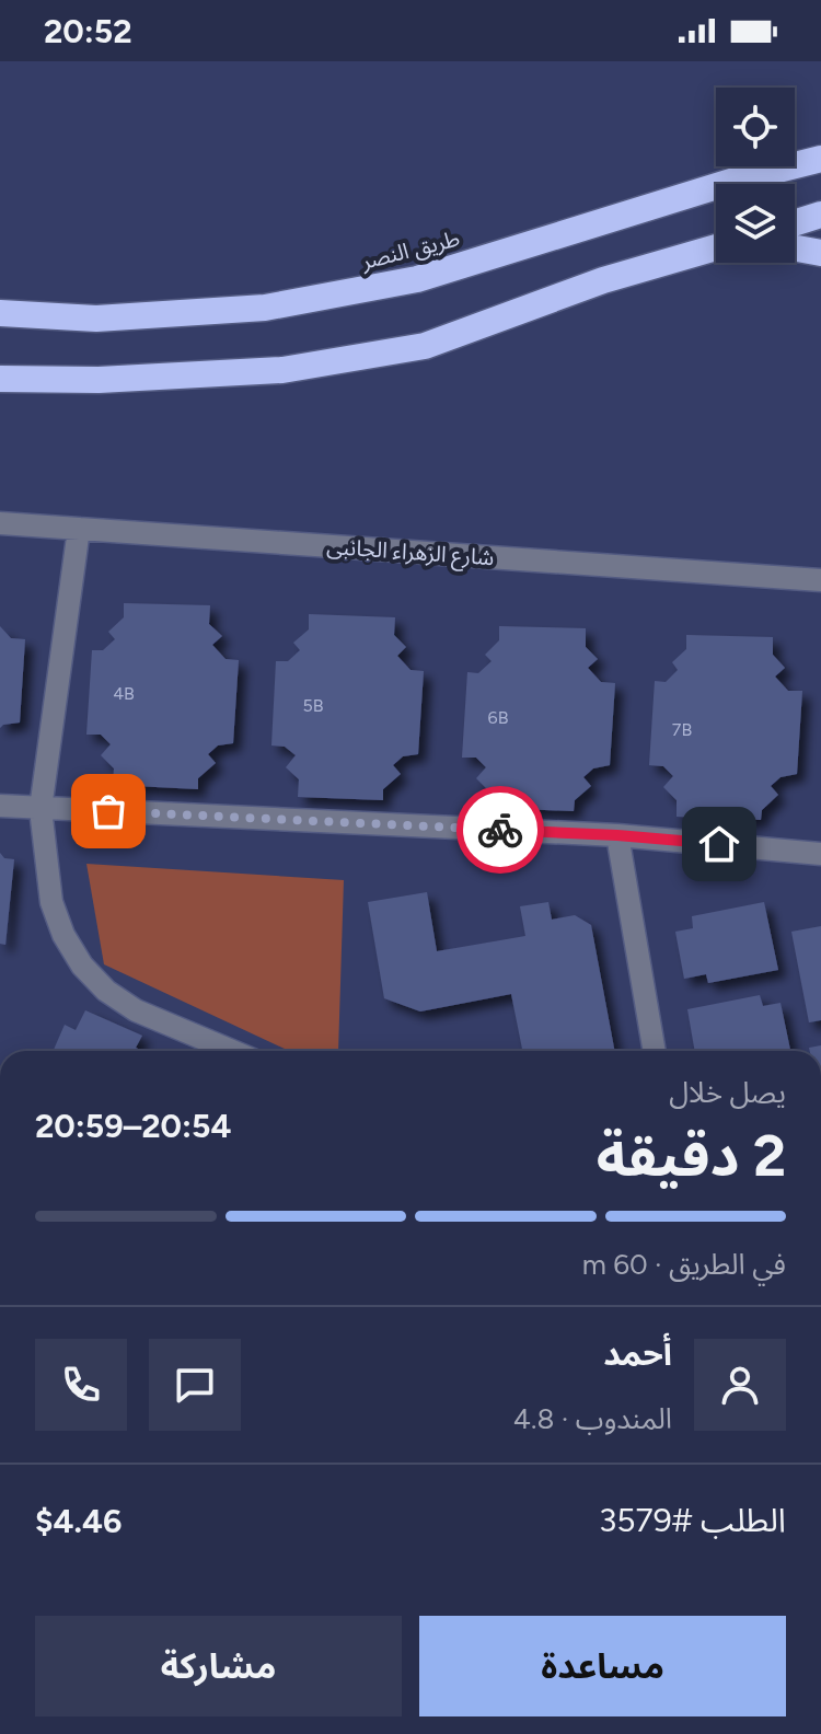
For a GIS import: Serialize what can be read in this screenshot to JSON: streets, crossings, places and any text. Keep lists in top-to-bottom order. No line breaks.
{"streets":{"highway":["طريق النصر"],"street":["شارع الزهراء الجانبى"]},"house_numbers":["4B","5B","6B","7B"],"page":{"status":"20:52","heading":["2 دقيقة","يصل خلال","20:54–20:59"],"panel":["أحمد","المندوب · 4.8","الطلب #3579","$4.46"],"bar":"في الطريق · 60 m","buttons":["مساعدة","مشاركة"]}}
